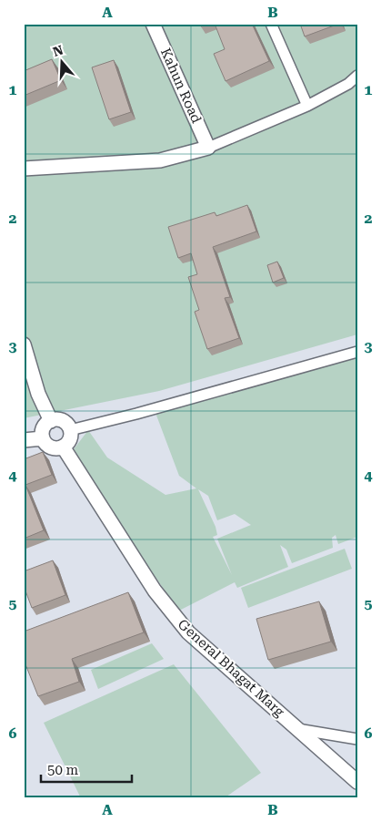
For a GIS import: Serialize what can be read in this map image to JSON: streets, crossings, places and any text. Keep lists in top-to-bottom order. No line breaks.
{"streets":{"street":["Kahun Road","General Bhagat Marg"]},"scale_bar":"50 m","north":"top","grid":{"columns":["A","B"],"rows":["1","2","3","4","5","6"]}}
